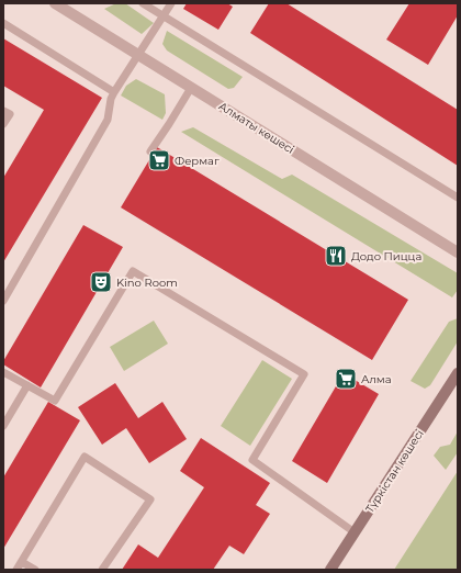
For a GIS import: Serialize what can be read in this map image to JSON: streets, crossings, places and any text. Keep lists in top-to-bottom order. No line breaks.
{"streets":{"main road":["Түркістан көшесі"],"street":["Алматы көшесі"]},"places":{"supermarket":["Фермаг","Алма"],"restaurant":["Додо Пицца"],"theatre":["Kino Room"]}}
